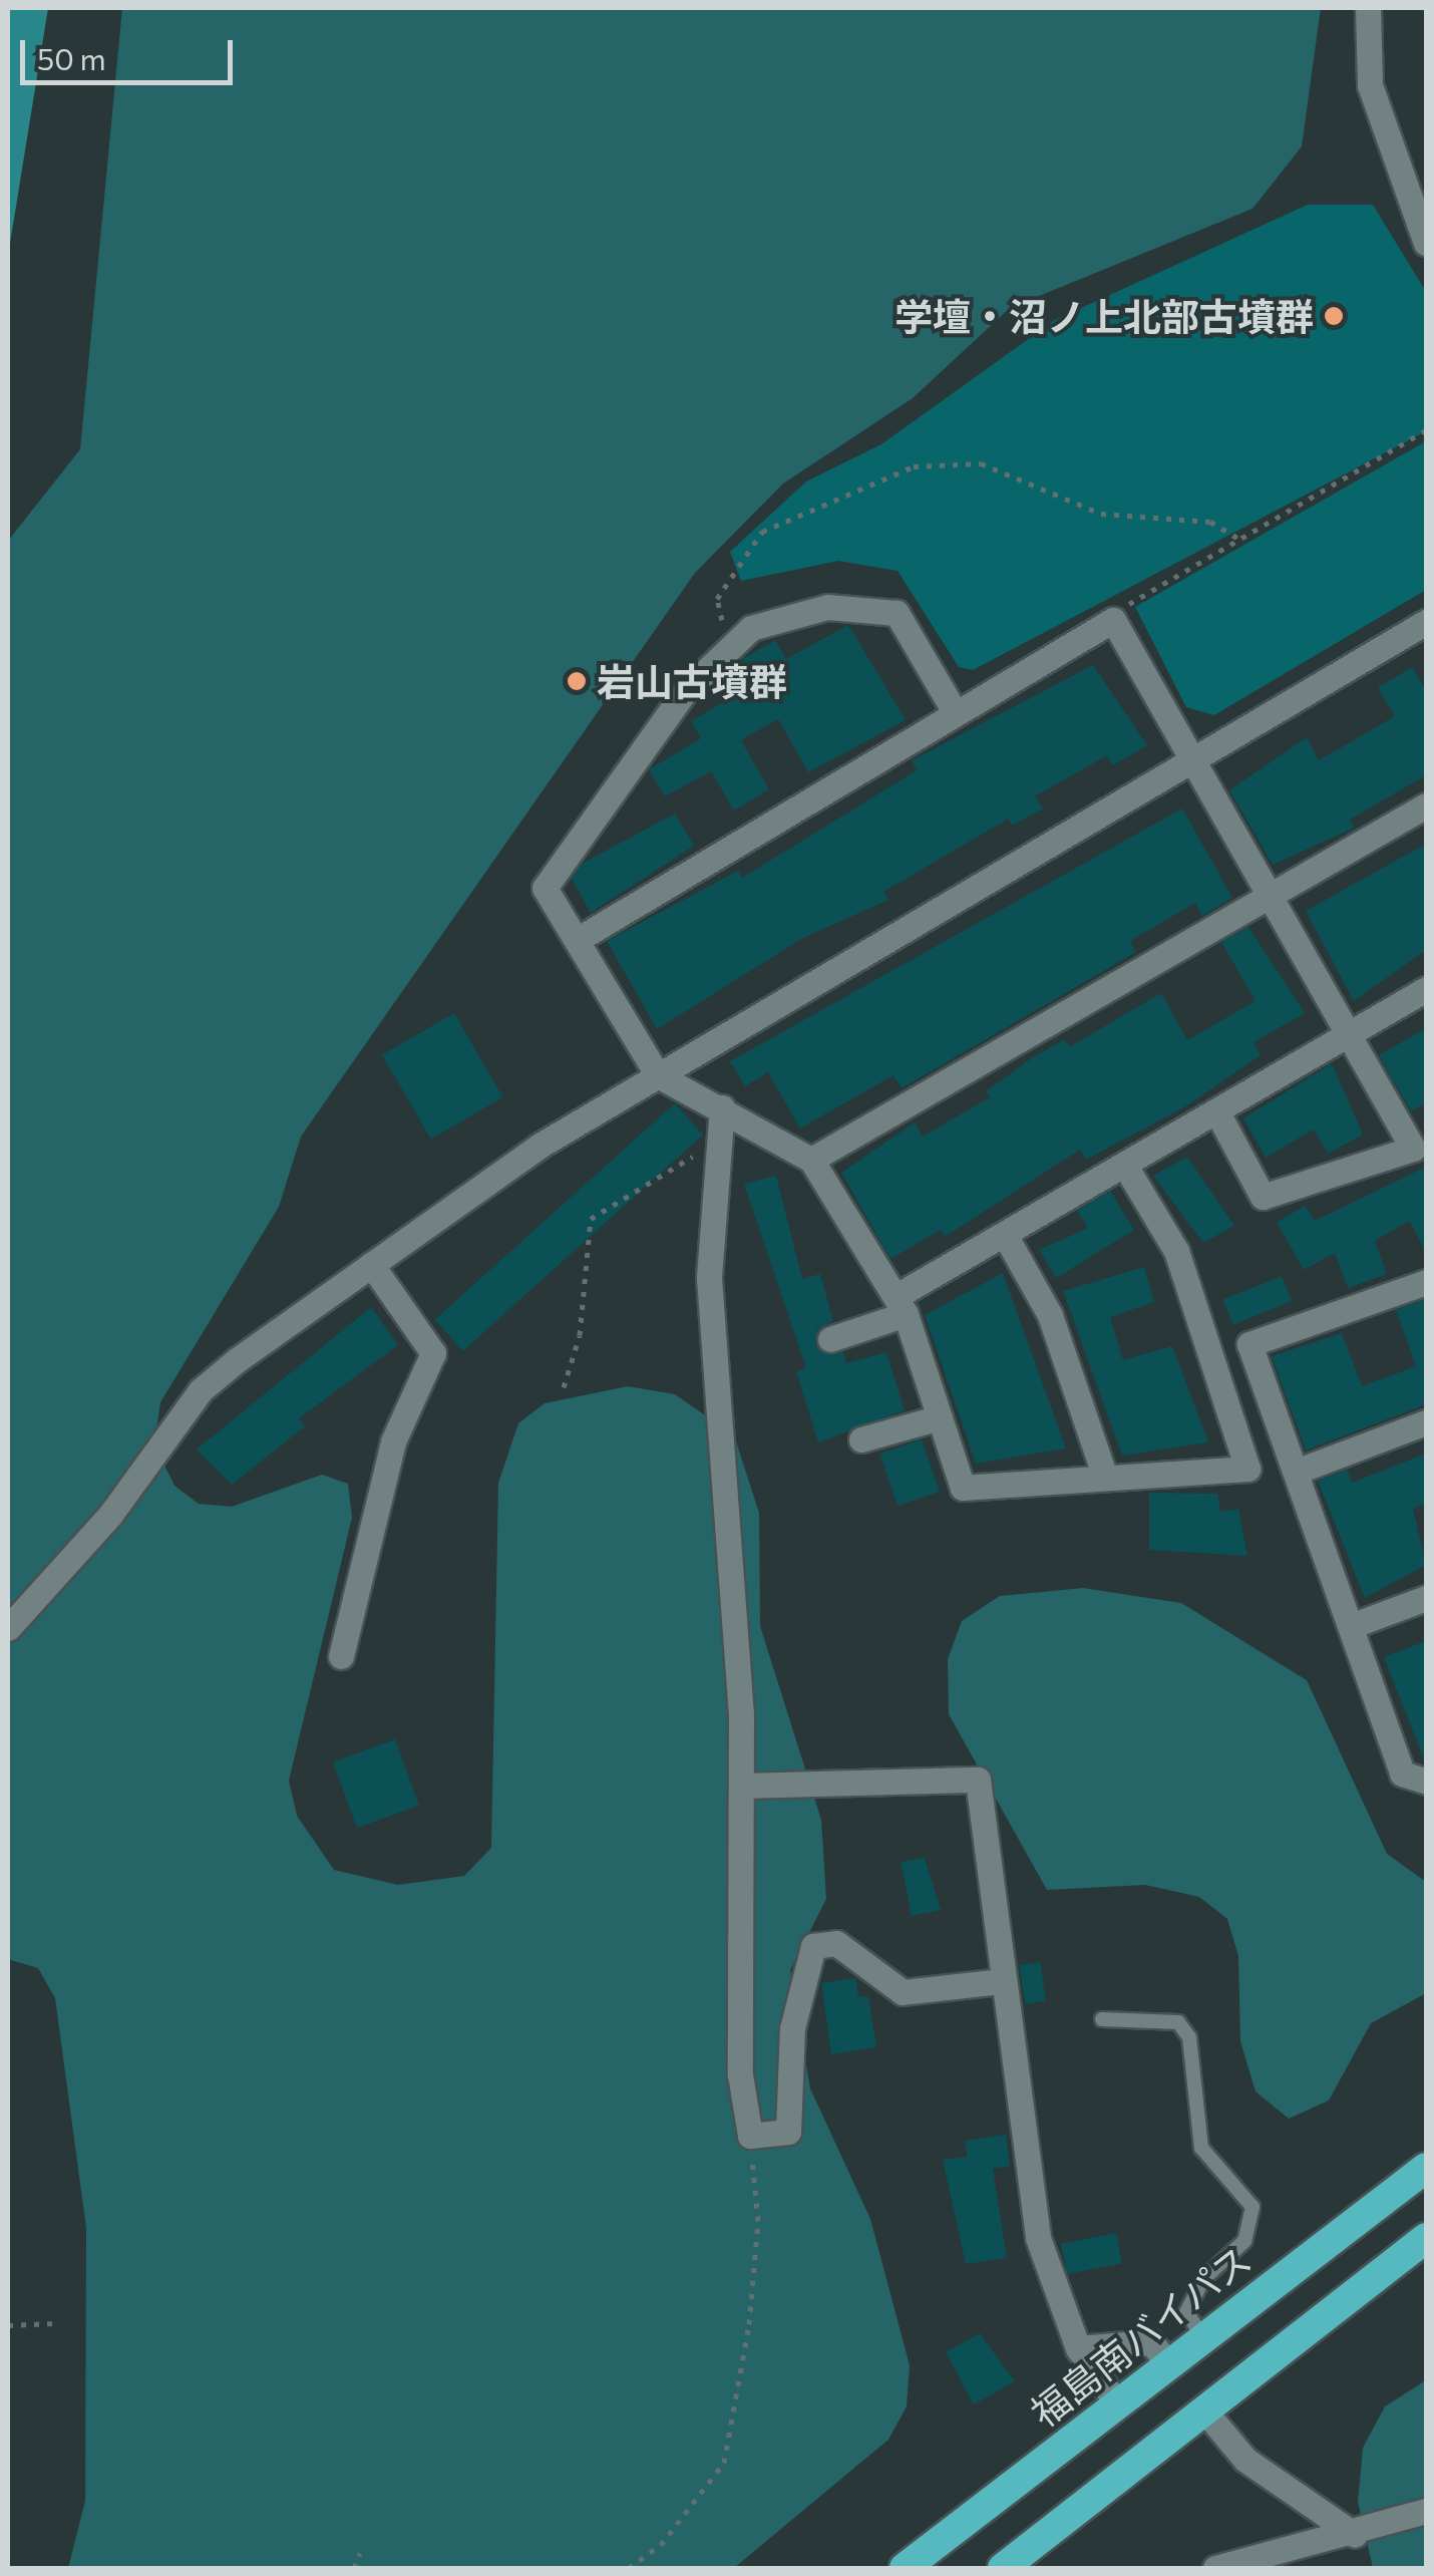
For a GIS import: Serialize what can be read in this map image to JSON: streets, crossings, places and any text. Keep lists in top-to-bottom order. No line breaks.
{"streets":{"highway":["福島南バイパス"]},"places":["学壇・沼ノ上北部古墳群","岩山古墳群"],"scale_bar":"50 m"}
